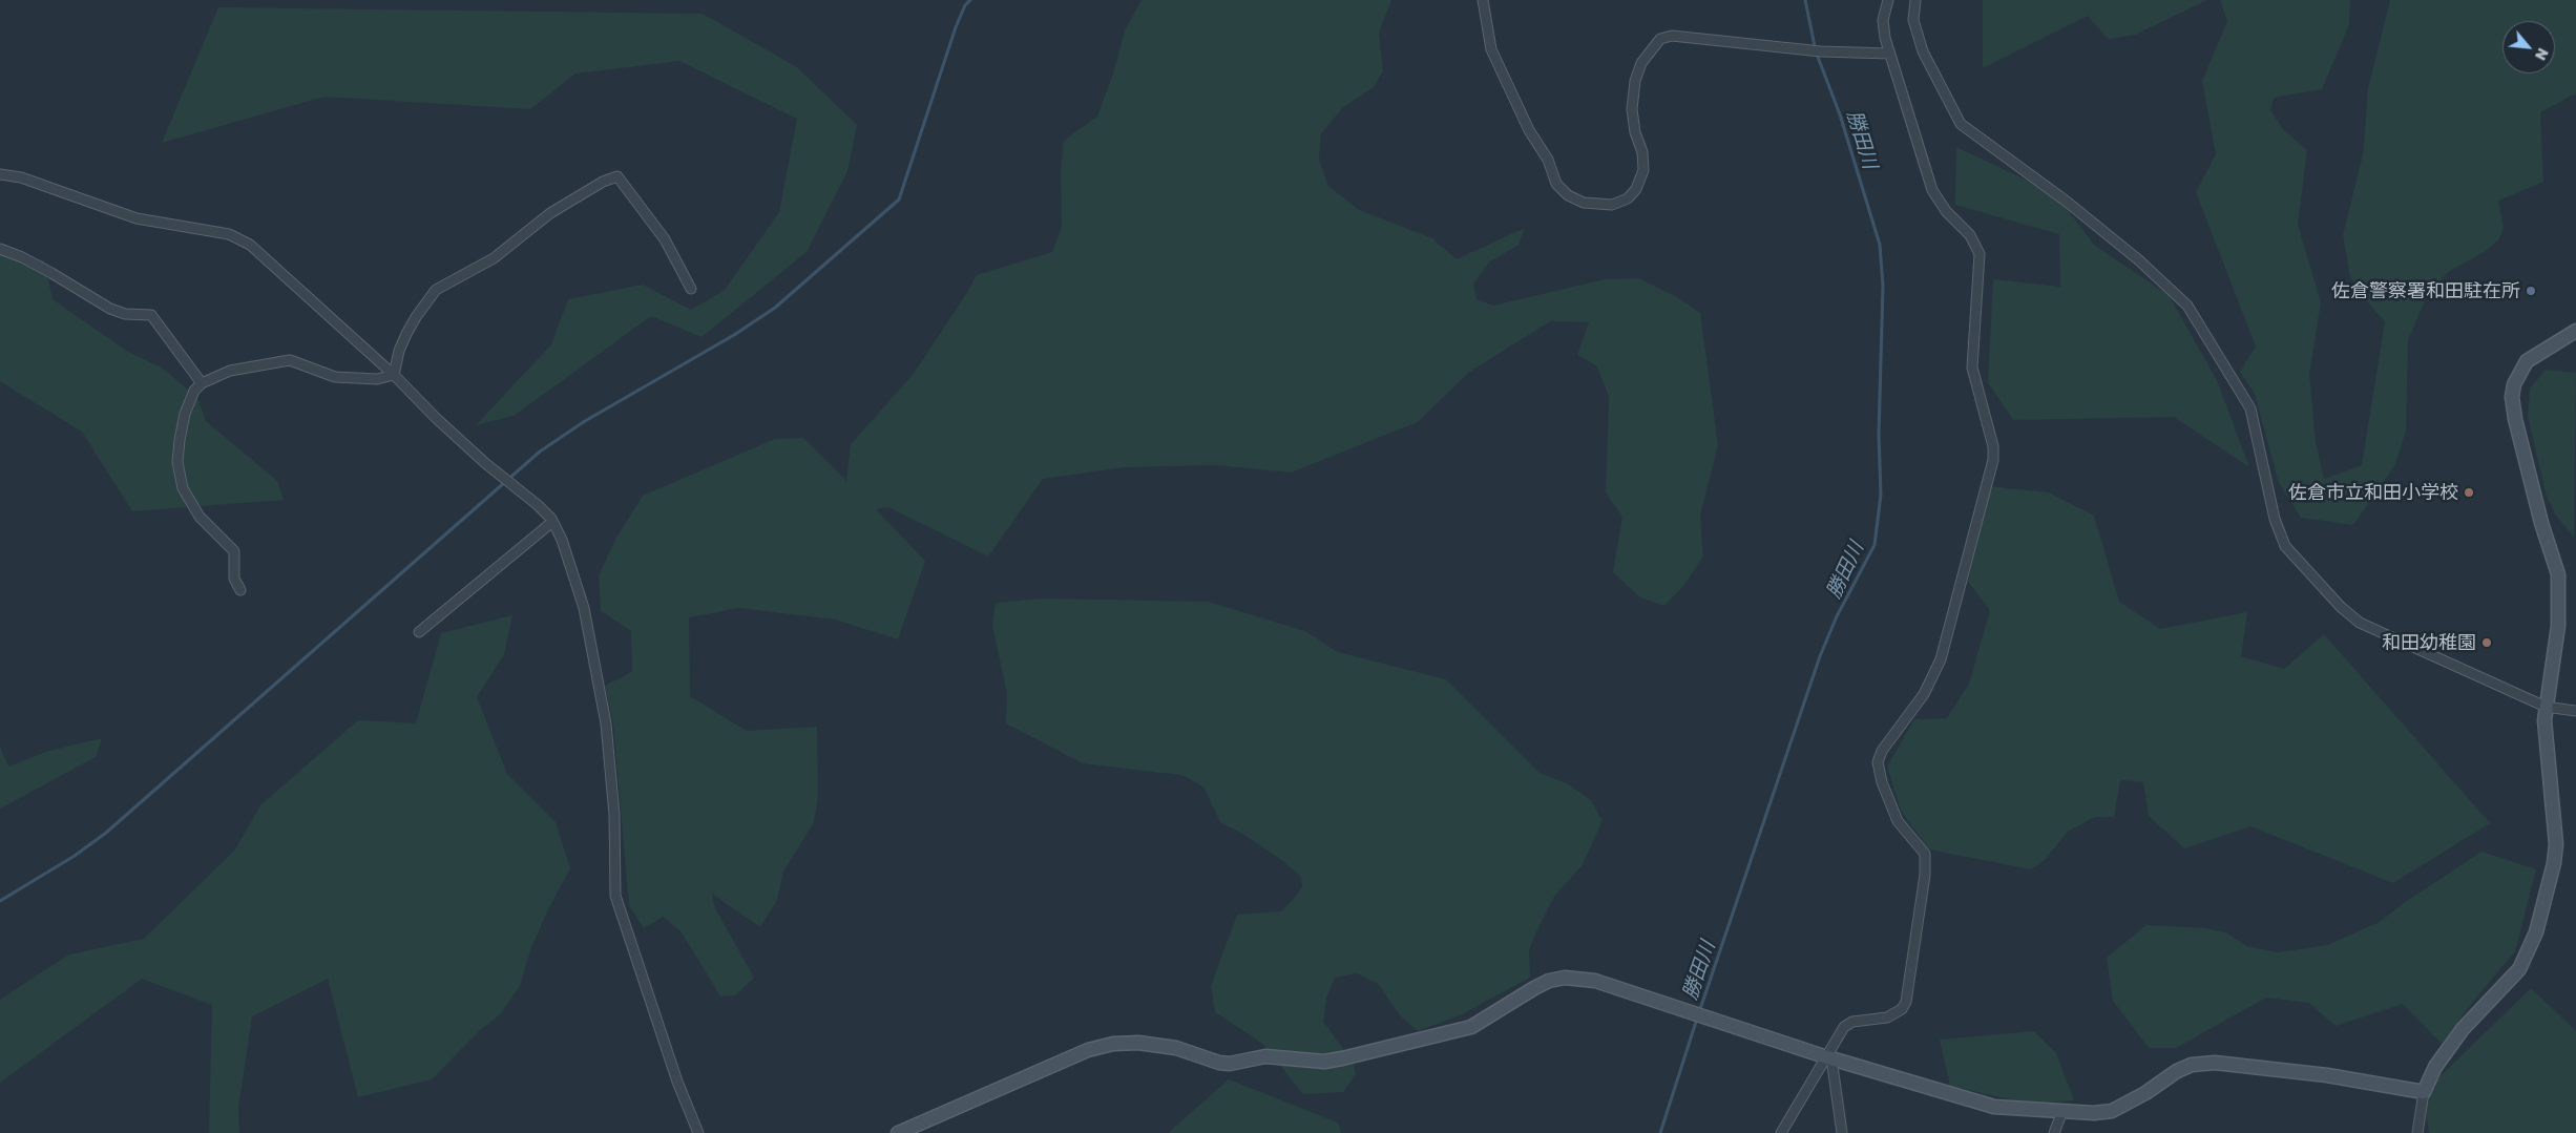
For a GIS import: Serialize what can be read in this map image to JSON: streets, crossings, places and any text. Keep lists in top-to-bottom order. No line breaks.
{"water":["勝田川"],"places":["佐倉警察署和田駐在所","佐倉市立和田小学校","和田幼稚園"],"north":"bottom right"}
